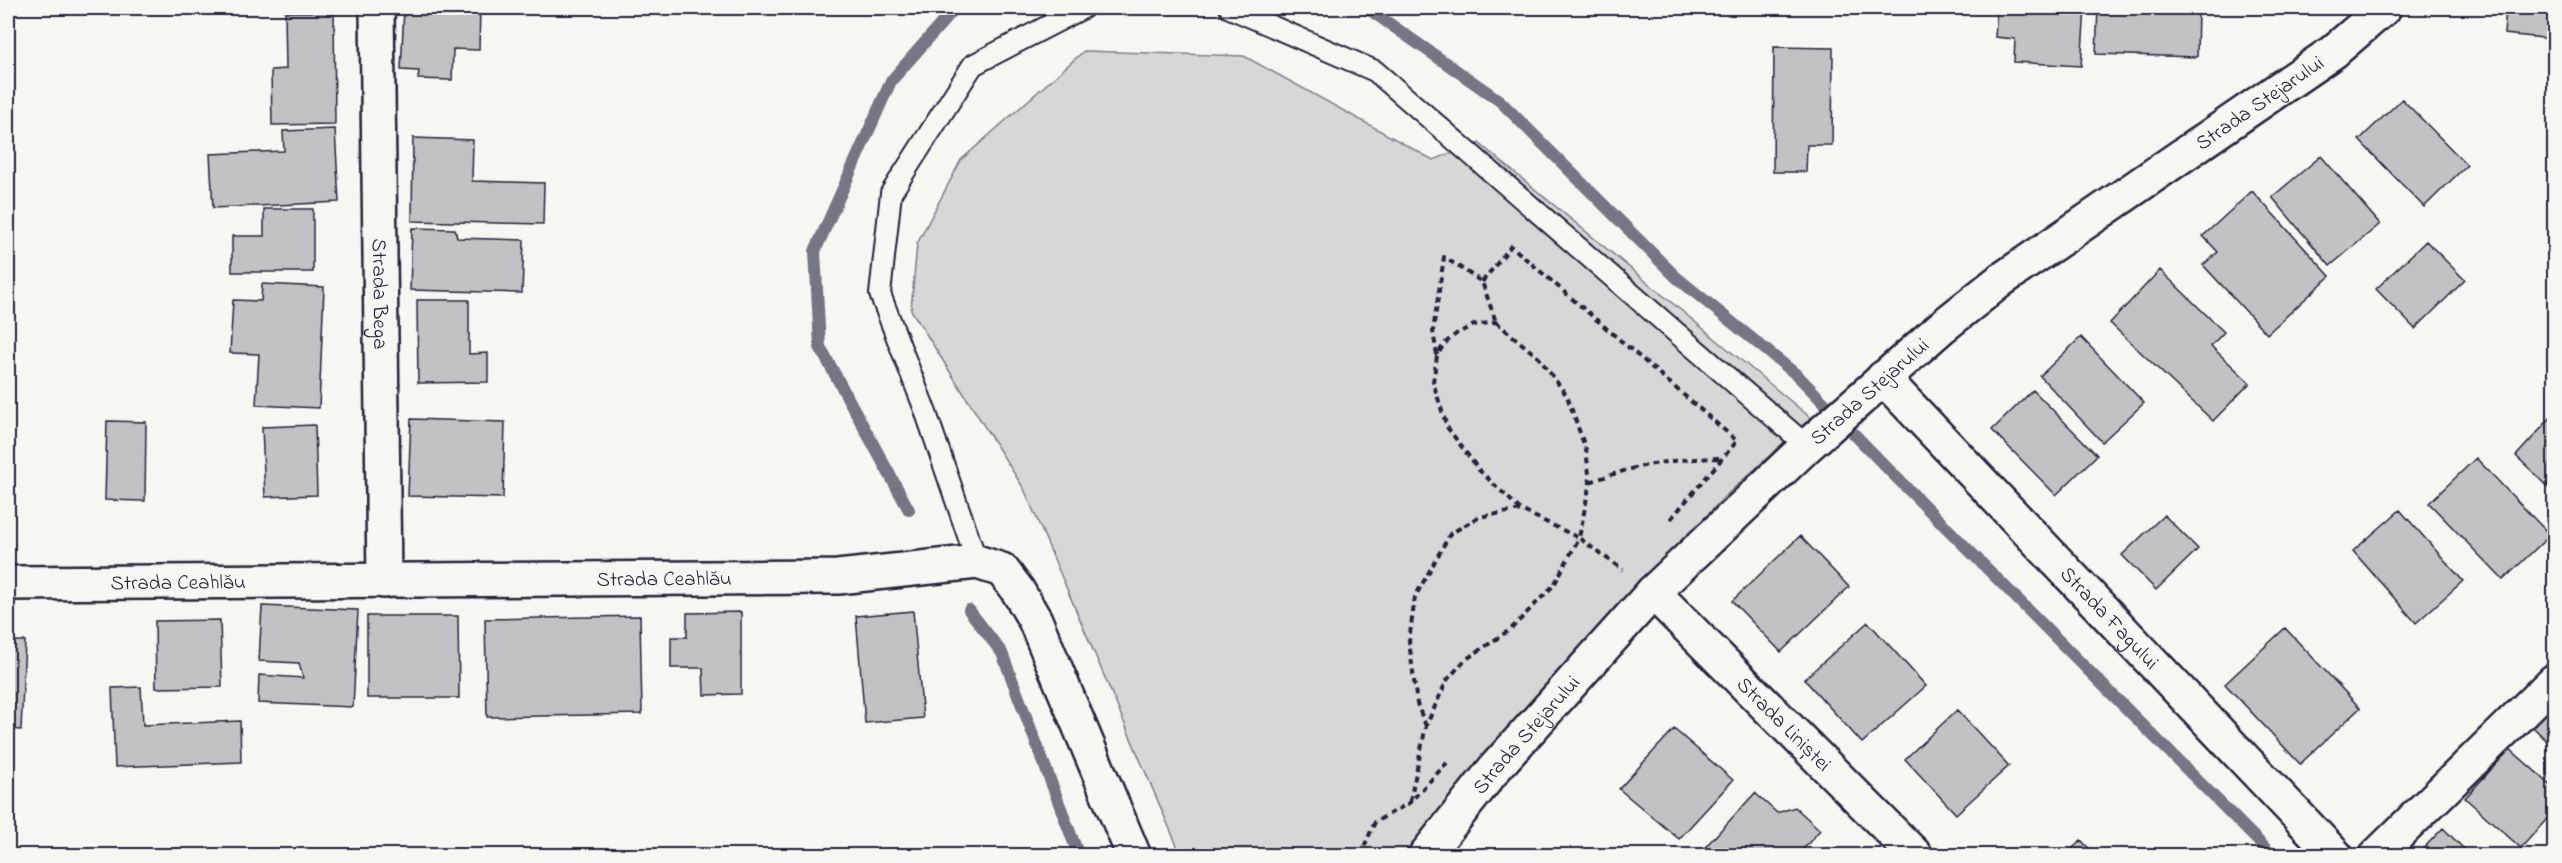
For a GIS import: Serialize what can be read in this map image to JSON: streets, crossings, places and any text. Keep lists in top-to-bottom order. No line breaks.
{"streets":{"street":["Strada Stejarului","Strada Bega","Strada Ceahlău","Strada Fagului","Strada Liniștei"]},"crossings":[["Strada Stejarului","Strada Fagului"],["Strada Stejarului","Strada Liniștei"],["Strada Bega","Strada Ceahlău"]]}
